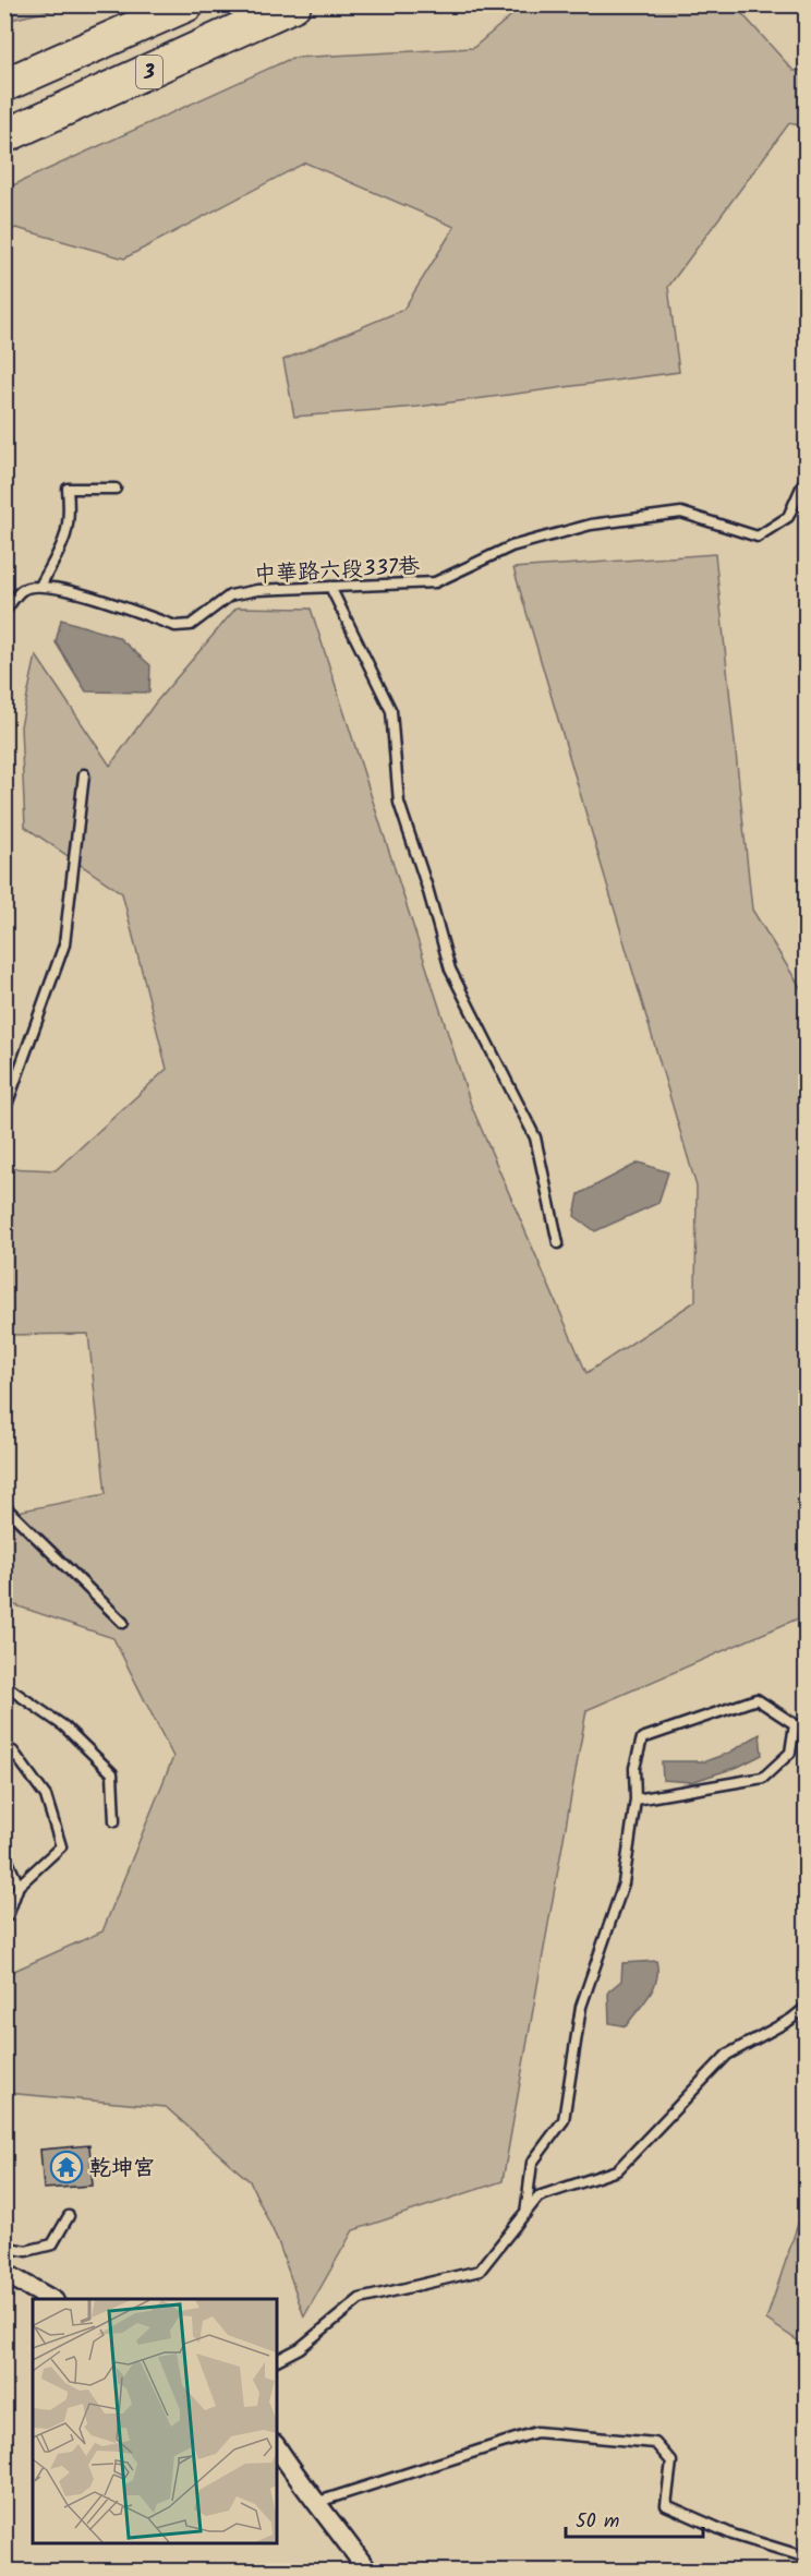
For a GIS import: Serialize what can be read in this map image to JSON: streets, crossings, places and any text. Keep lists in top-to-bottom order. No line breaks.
{"streets":{"highway":["3"],"lane":["中華路六段337巷"]},"places":{"temple":["乾坤宮"]},"scale_bar":"50 m"}
